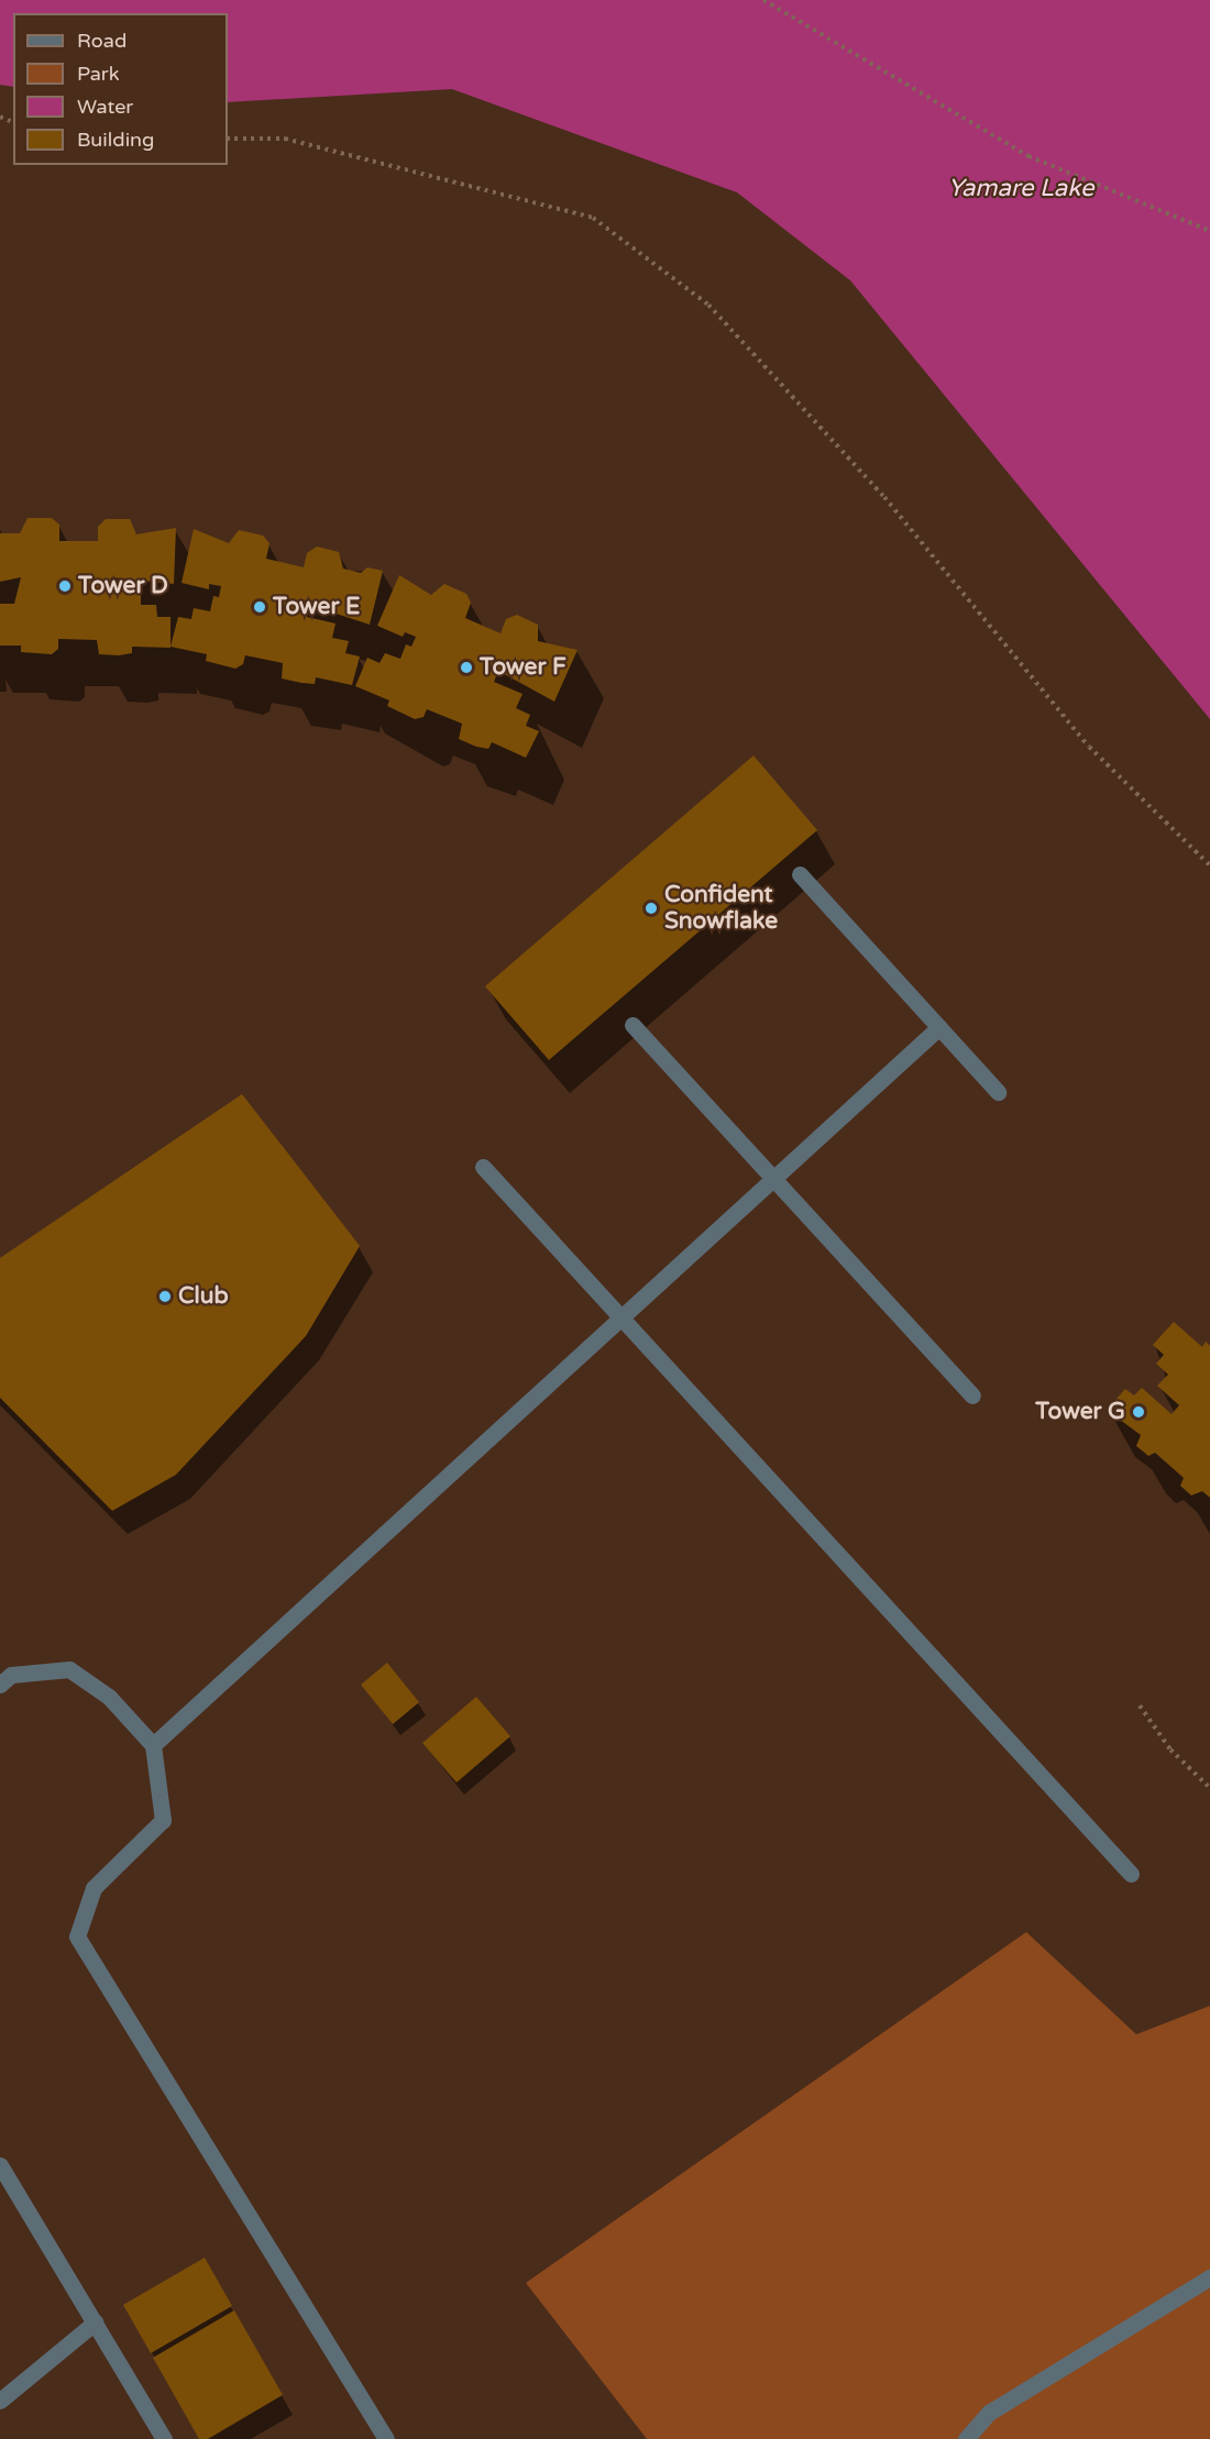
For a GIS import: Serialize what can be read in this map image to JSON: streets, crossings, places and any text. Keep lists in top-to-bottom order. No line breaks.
{"water":["Yamare Lake"],"places":["Tower D","Tower E","Tower F","Confident Snowflake","Club","Tower G"],"legend":["Road","Park","Water","Building"]}
